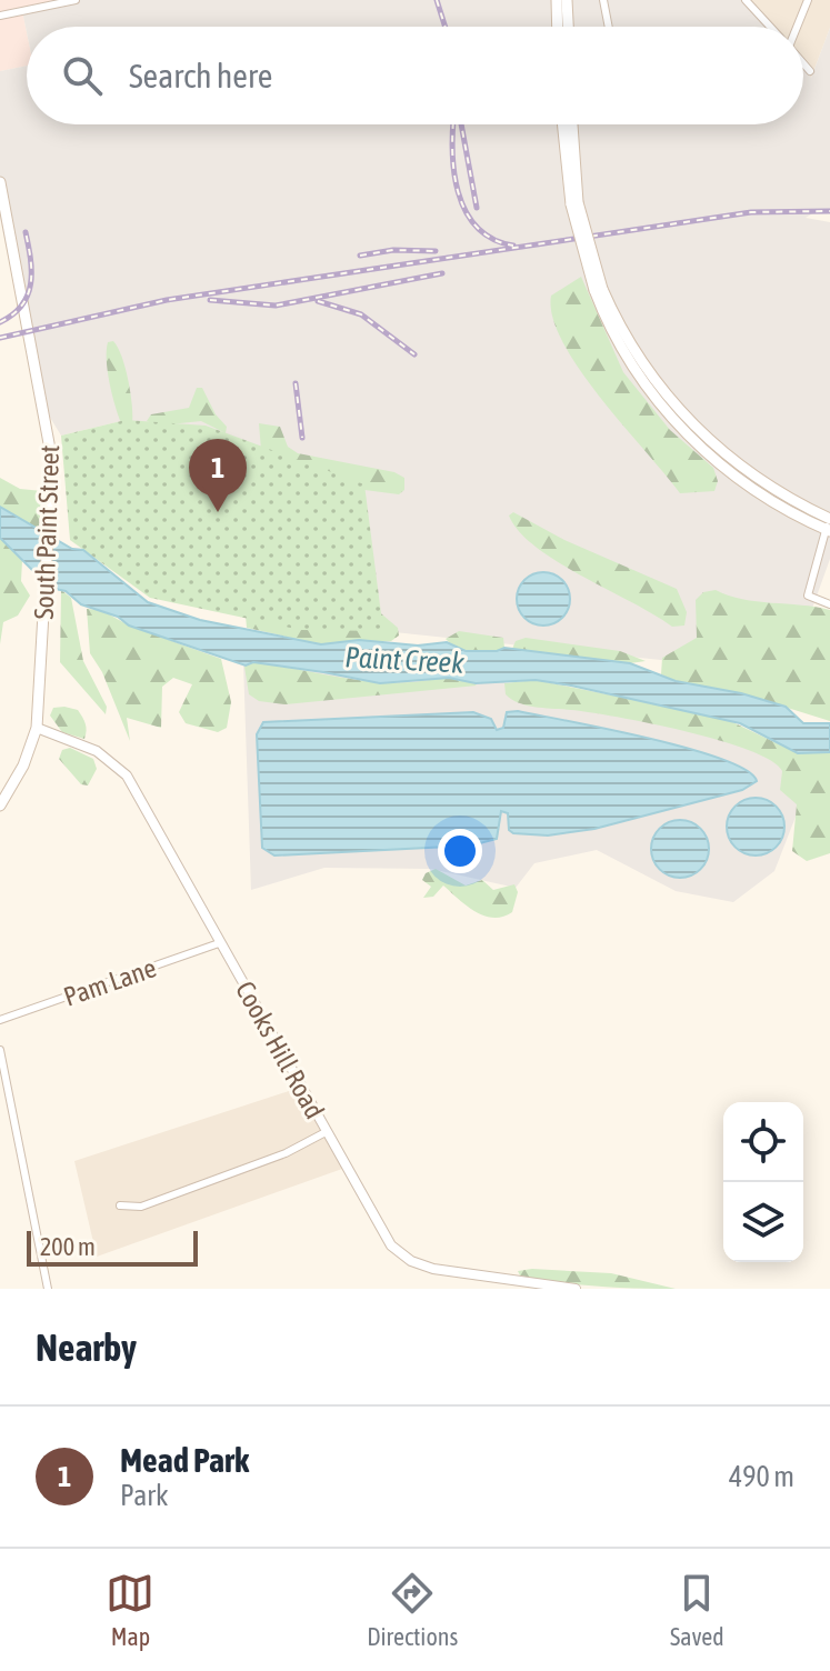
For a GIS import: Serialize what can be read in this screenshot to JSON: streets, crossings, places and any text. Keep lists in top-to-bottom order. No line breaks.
{"streets":{"main road":["South Paint Street"],"street":["Pam Lane","Cooks Hill Road"]},"crossings":[["South Paint Street","Cooks Hill Road"],["Pam Lane","Cooks Hill Road"]],"water":["Paint Creek"],"scale_bar":"200 m","page":{"search":"Search here","pins":"1","scale":"200 m","heading":"Nearby","list":[{"mark":"1","name":"Mead Park","note":"Park","value":"490 m"}],"nav":["Map","Directions","Saved"]}}
